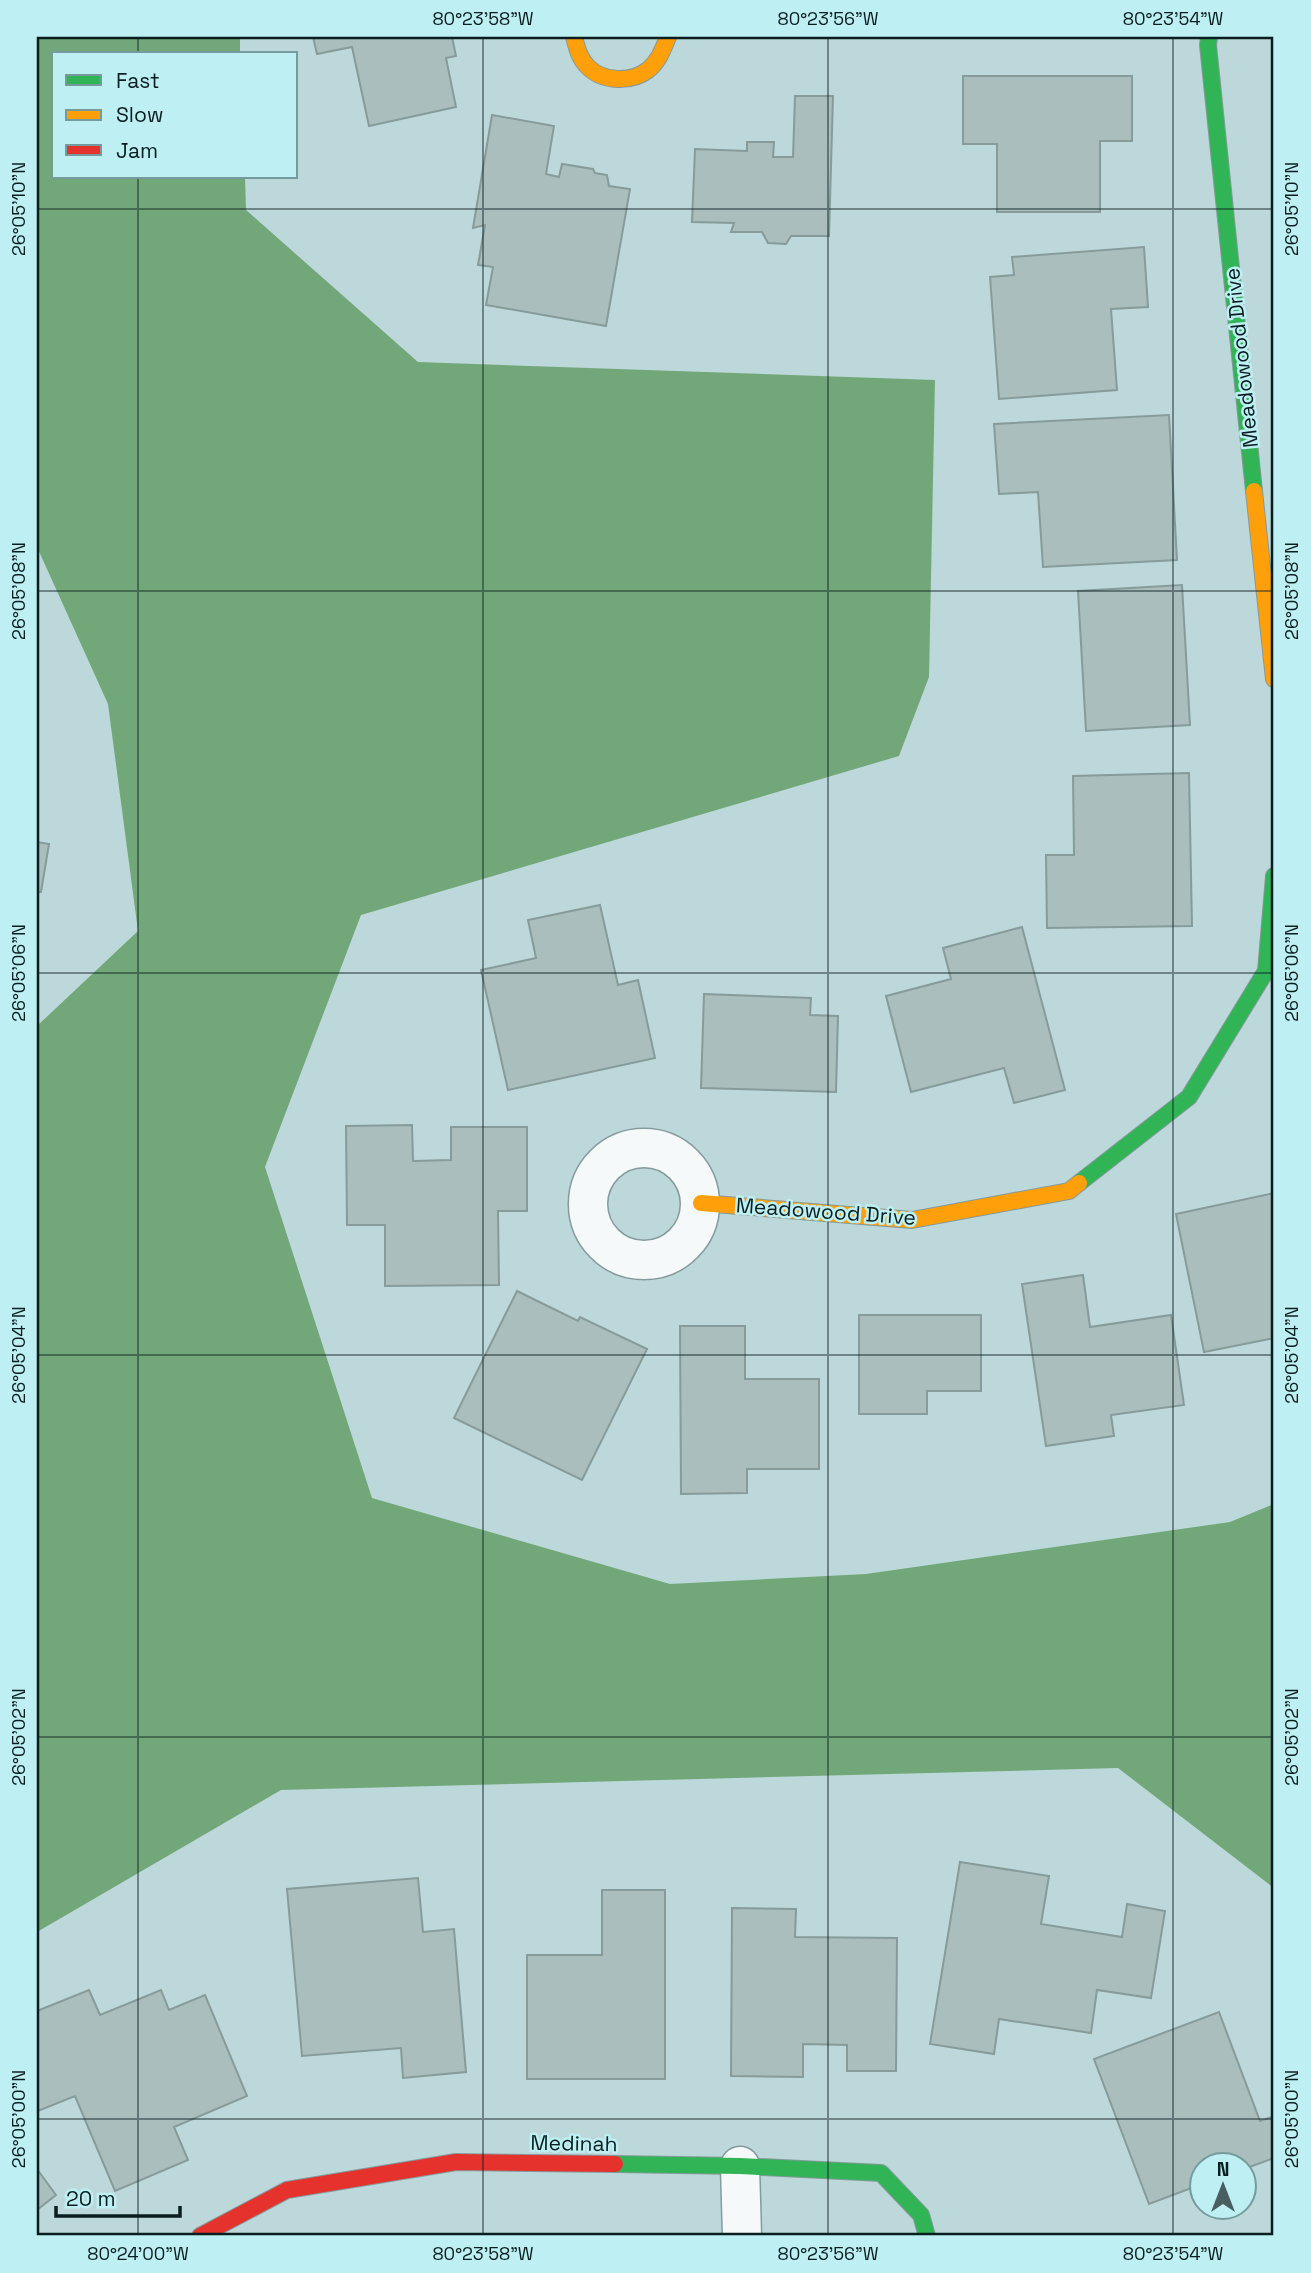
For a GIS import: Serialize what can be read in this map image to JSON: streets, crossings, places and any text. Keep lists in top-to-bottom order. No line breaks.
{"streets":{"street":["Meadowood Drive","Medinah"]},"legend":["Fast","Slow","Jam"],"scale_bar":"20 m","north":"top","coordinates":["80°23'58\"W","80°23'56\"W","80°23'54\"W","26°05'10\"N","26°05'08\"N","26°05'06\"N","26°05'04\"N","26°05'02\"N","26°05'00\"N","80°24'00\"W"]}
